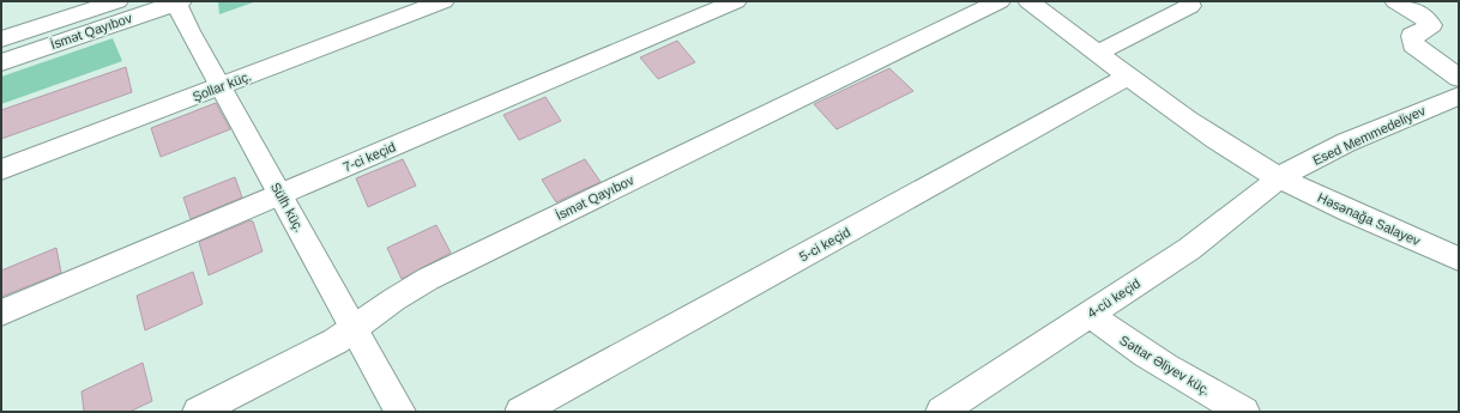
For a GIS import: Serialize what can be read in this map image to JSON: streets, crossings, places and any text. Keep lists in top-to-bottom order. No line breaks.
{"streets":{"street":["İsmət Qayıbov","Şollar küç.","Esed Memmedeliyev","7-ci keçid","Sülh küç.","Həsənağa Salayev","5-ci keçid","4-cü keçid","Səttar Əliyev küç."]},"crossings":[["İsmət Qayıbov","Sülh küç."],["Şollar küç.","Sülh küç."],["Esed Memmedeliyev","Həsənağa Salayev"],["Esed Memmedeliyev","4-cü keçid"],["7-ci keçid","Sülh küç."],["Həsənağa Salayev","5-ci keçid"],["Həsənağa Salayev","4-cü keçid"],["4-cü keçid","Səttar Əliyev küç."]]}
